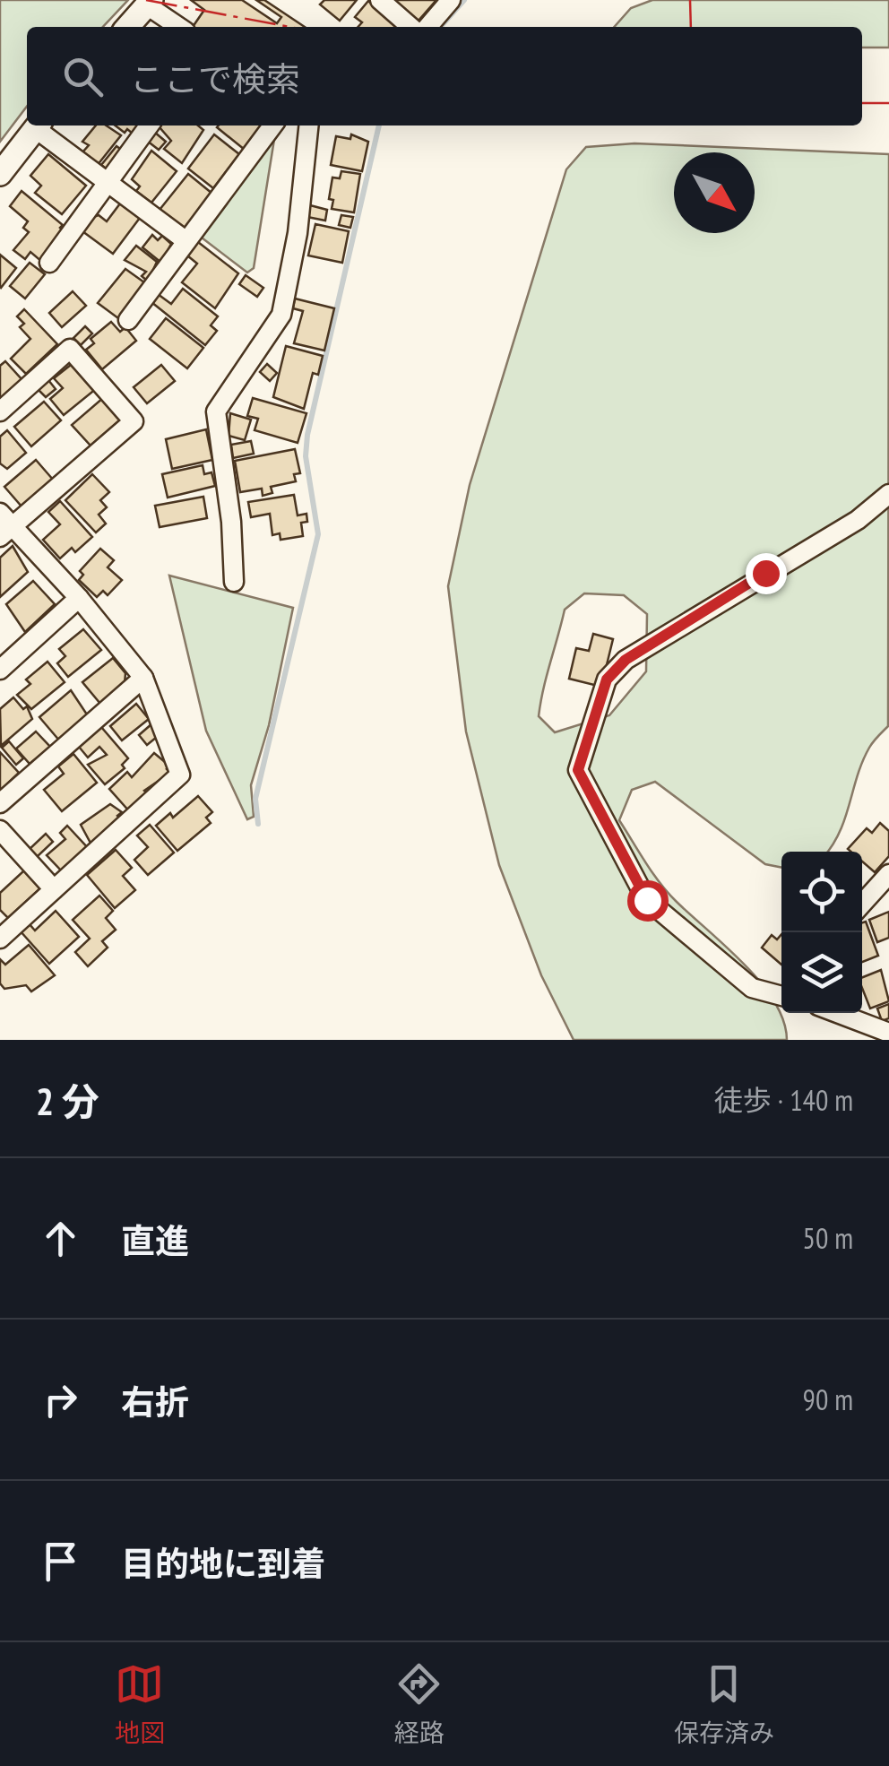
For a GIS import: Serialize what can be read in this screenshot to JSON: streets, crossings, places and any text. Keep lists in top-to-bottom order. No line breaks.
{"north":"bottom right","page":{"search":"ここで検索","heading":["2 分","徒歩 · 140 m"],"list":[["直進","50 m"],["右折","90 m"],"目的地に到着"],"nav":["地図","経路","保存済み"]}}
